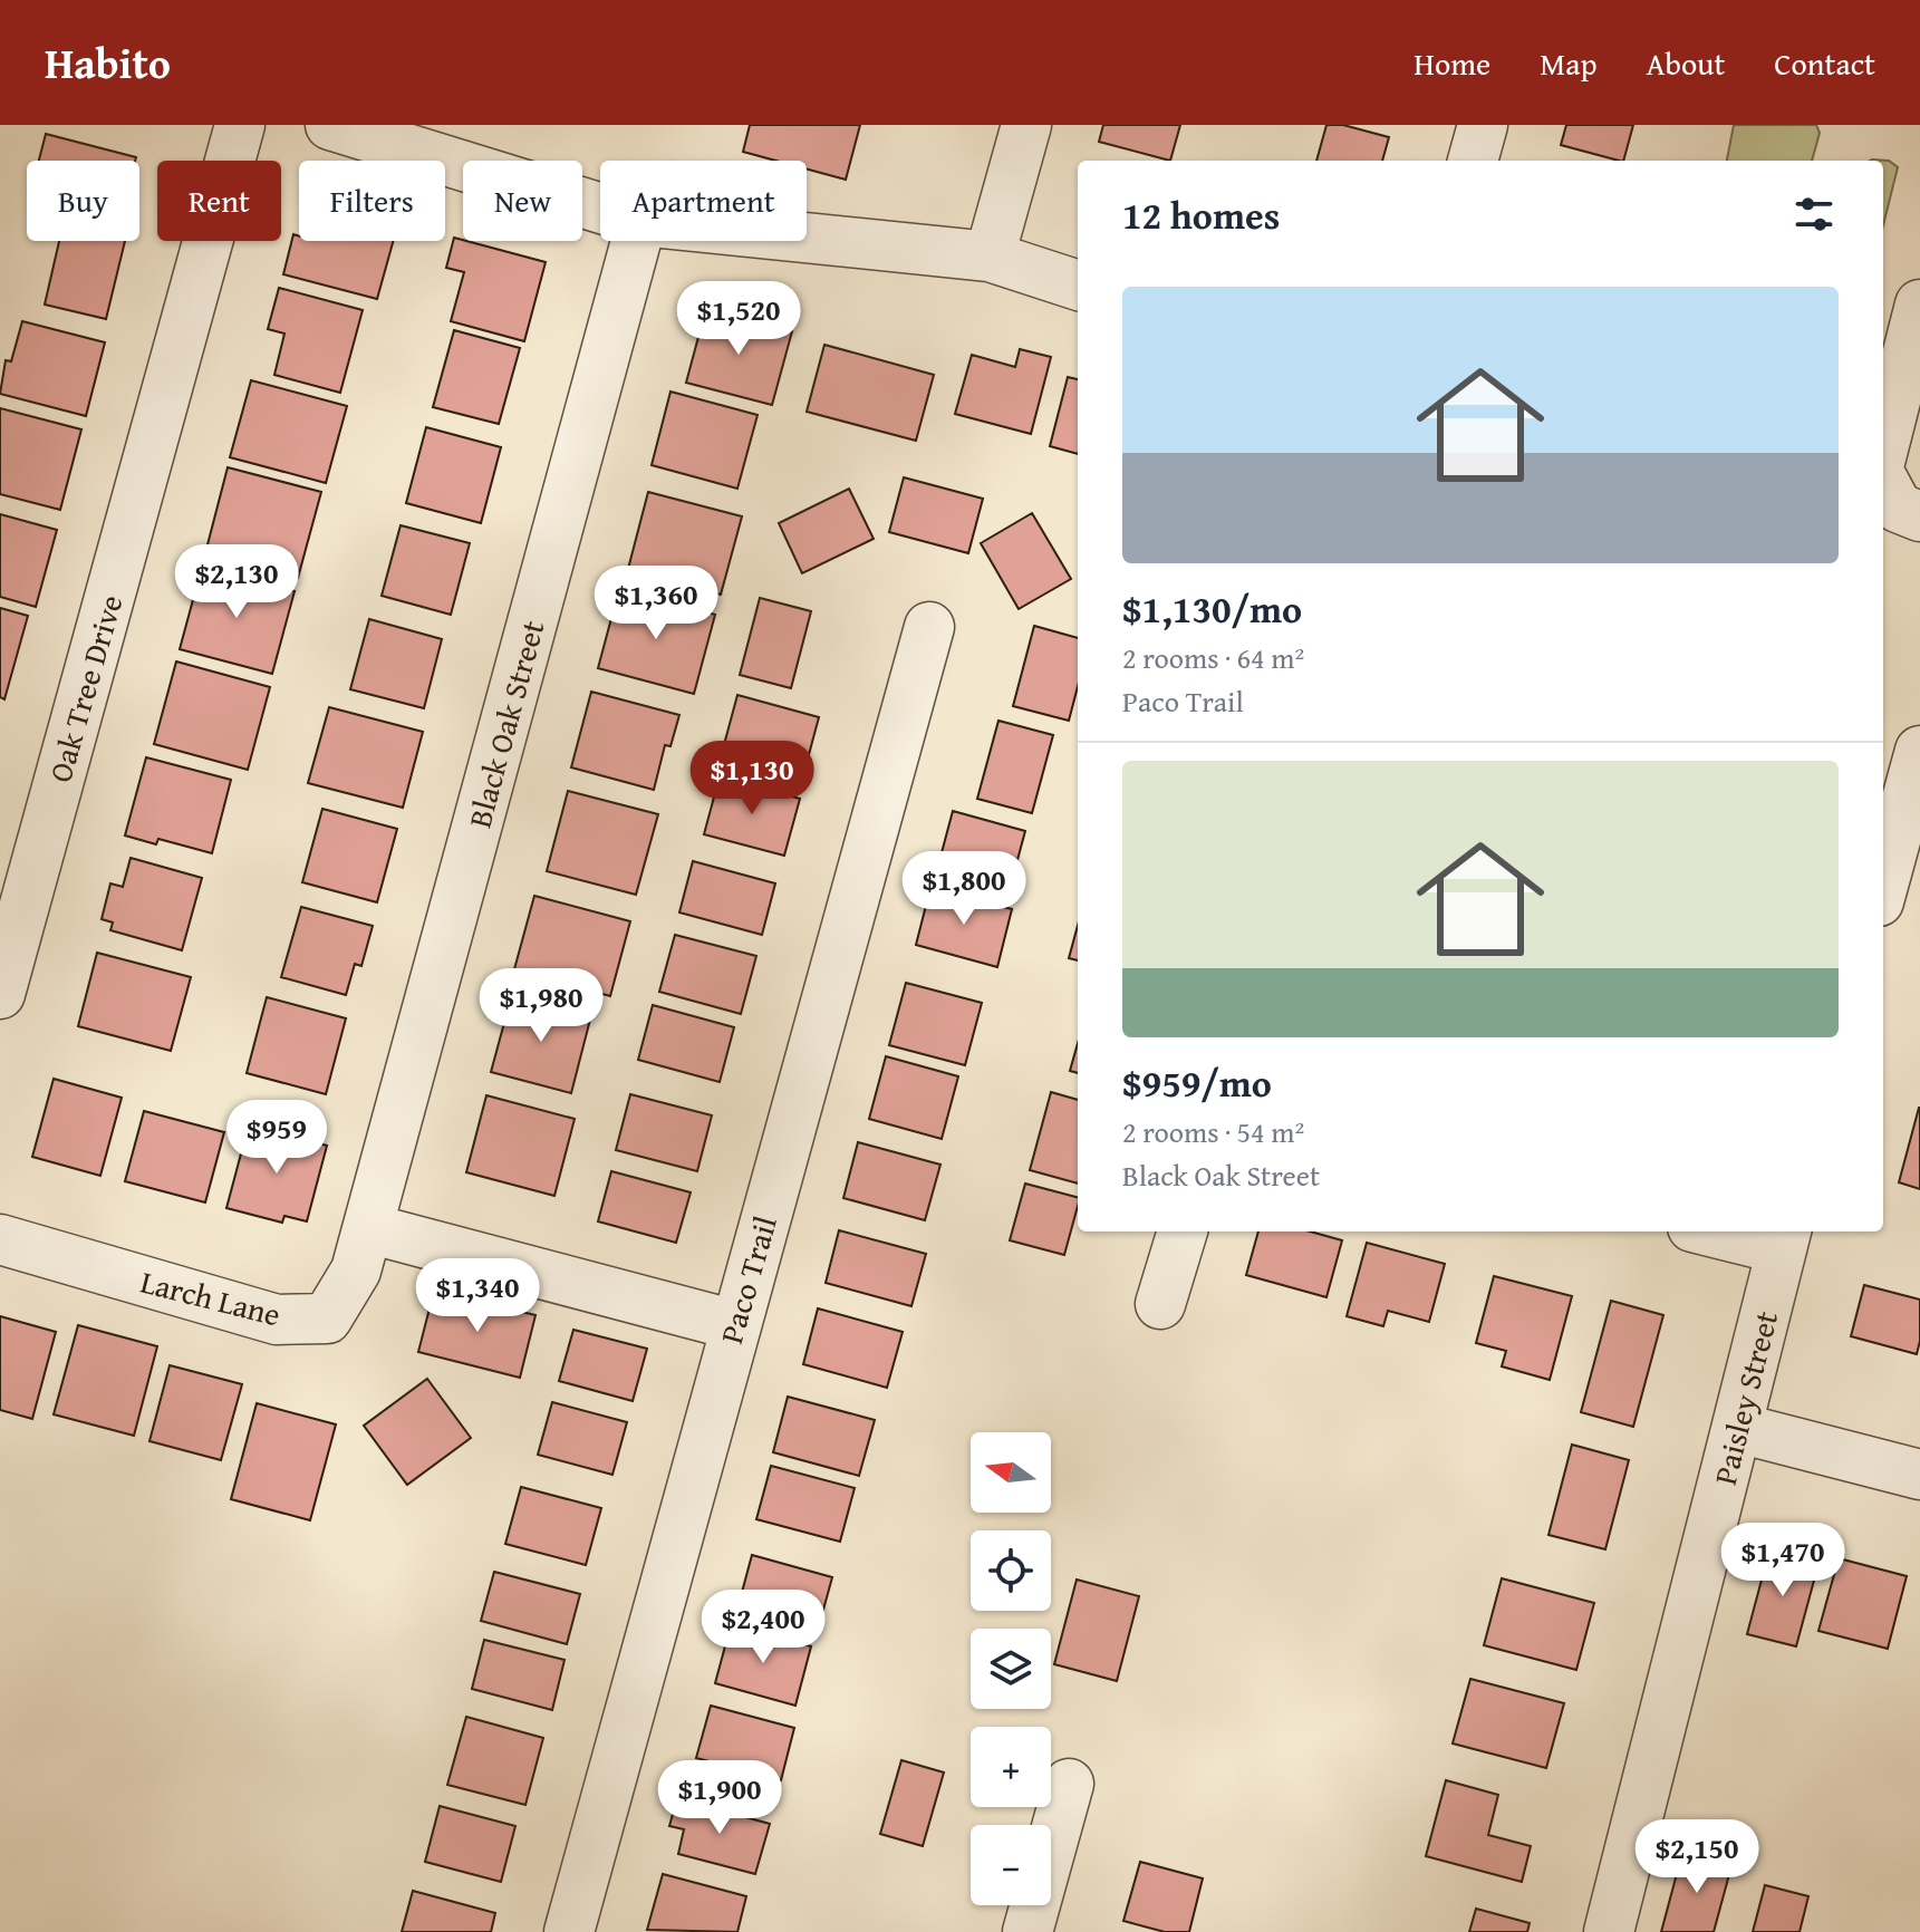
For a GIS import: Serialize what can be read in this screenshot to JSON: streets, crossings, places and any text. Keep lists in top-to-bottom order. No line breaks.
{"streets":{"street":["Oak Tree Drive","Black Oak Street","Paco Trail","Larch Lane","Paisley Street"]},"crossings":[["Black Oak Street","Larch Lane"]],"north":"left","page":{"header":"Habito","nav":["Home","Map","About","Contact"],"chip":["Buy","Rent","Filters","New","Apartment"],"heading":"12 homes","list":[{"name":"$1,130/mo","note":"2 rooms · 64 m² · Paco Trail"},{"name":"$959/mo","note":"2 rooms · 54 m² · Black Oak Street"}],"price":["$1,520","$2,130","$1,360","$1,130","$1,800","$1,980","$959","$1,340","$1,470","$2,400","$1,900","$2,150"],"map_buttons":["+","−"]}}
